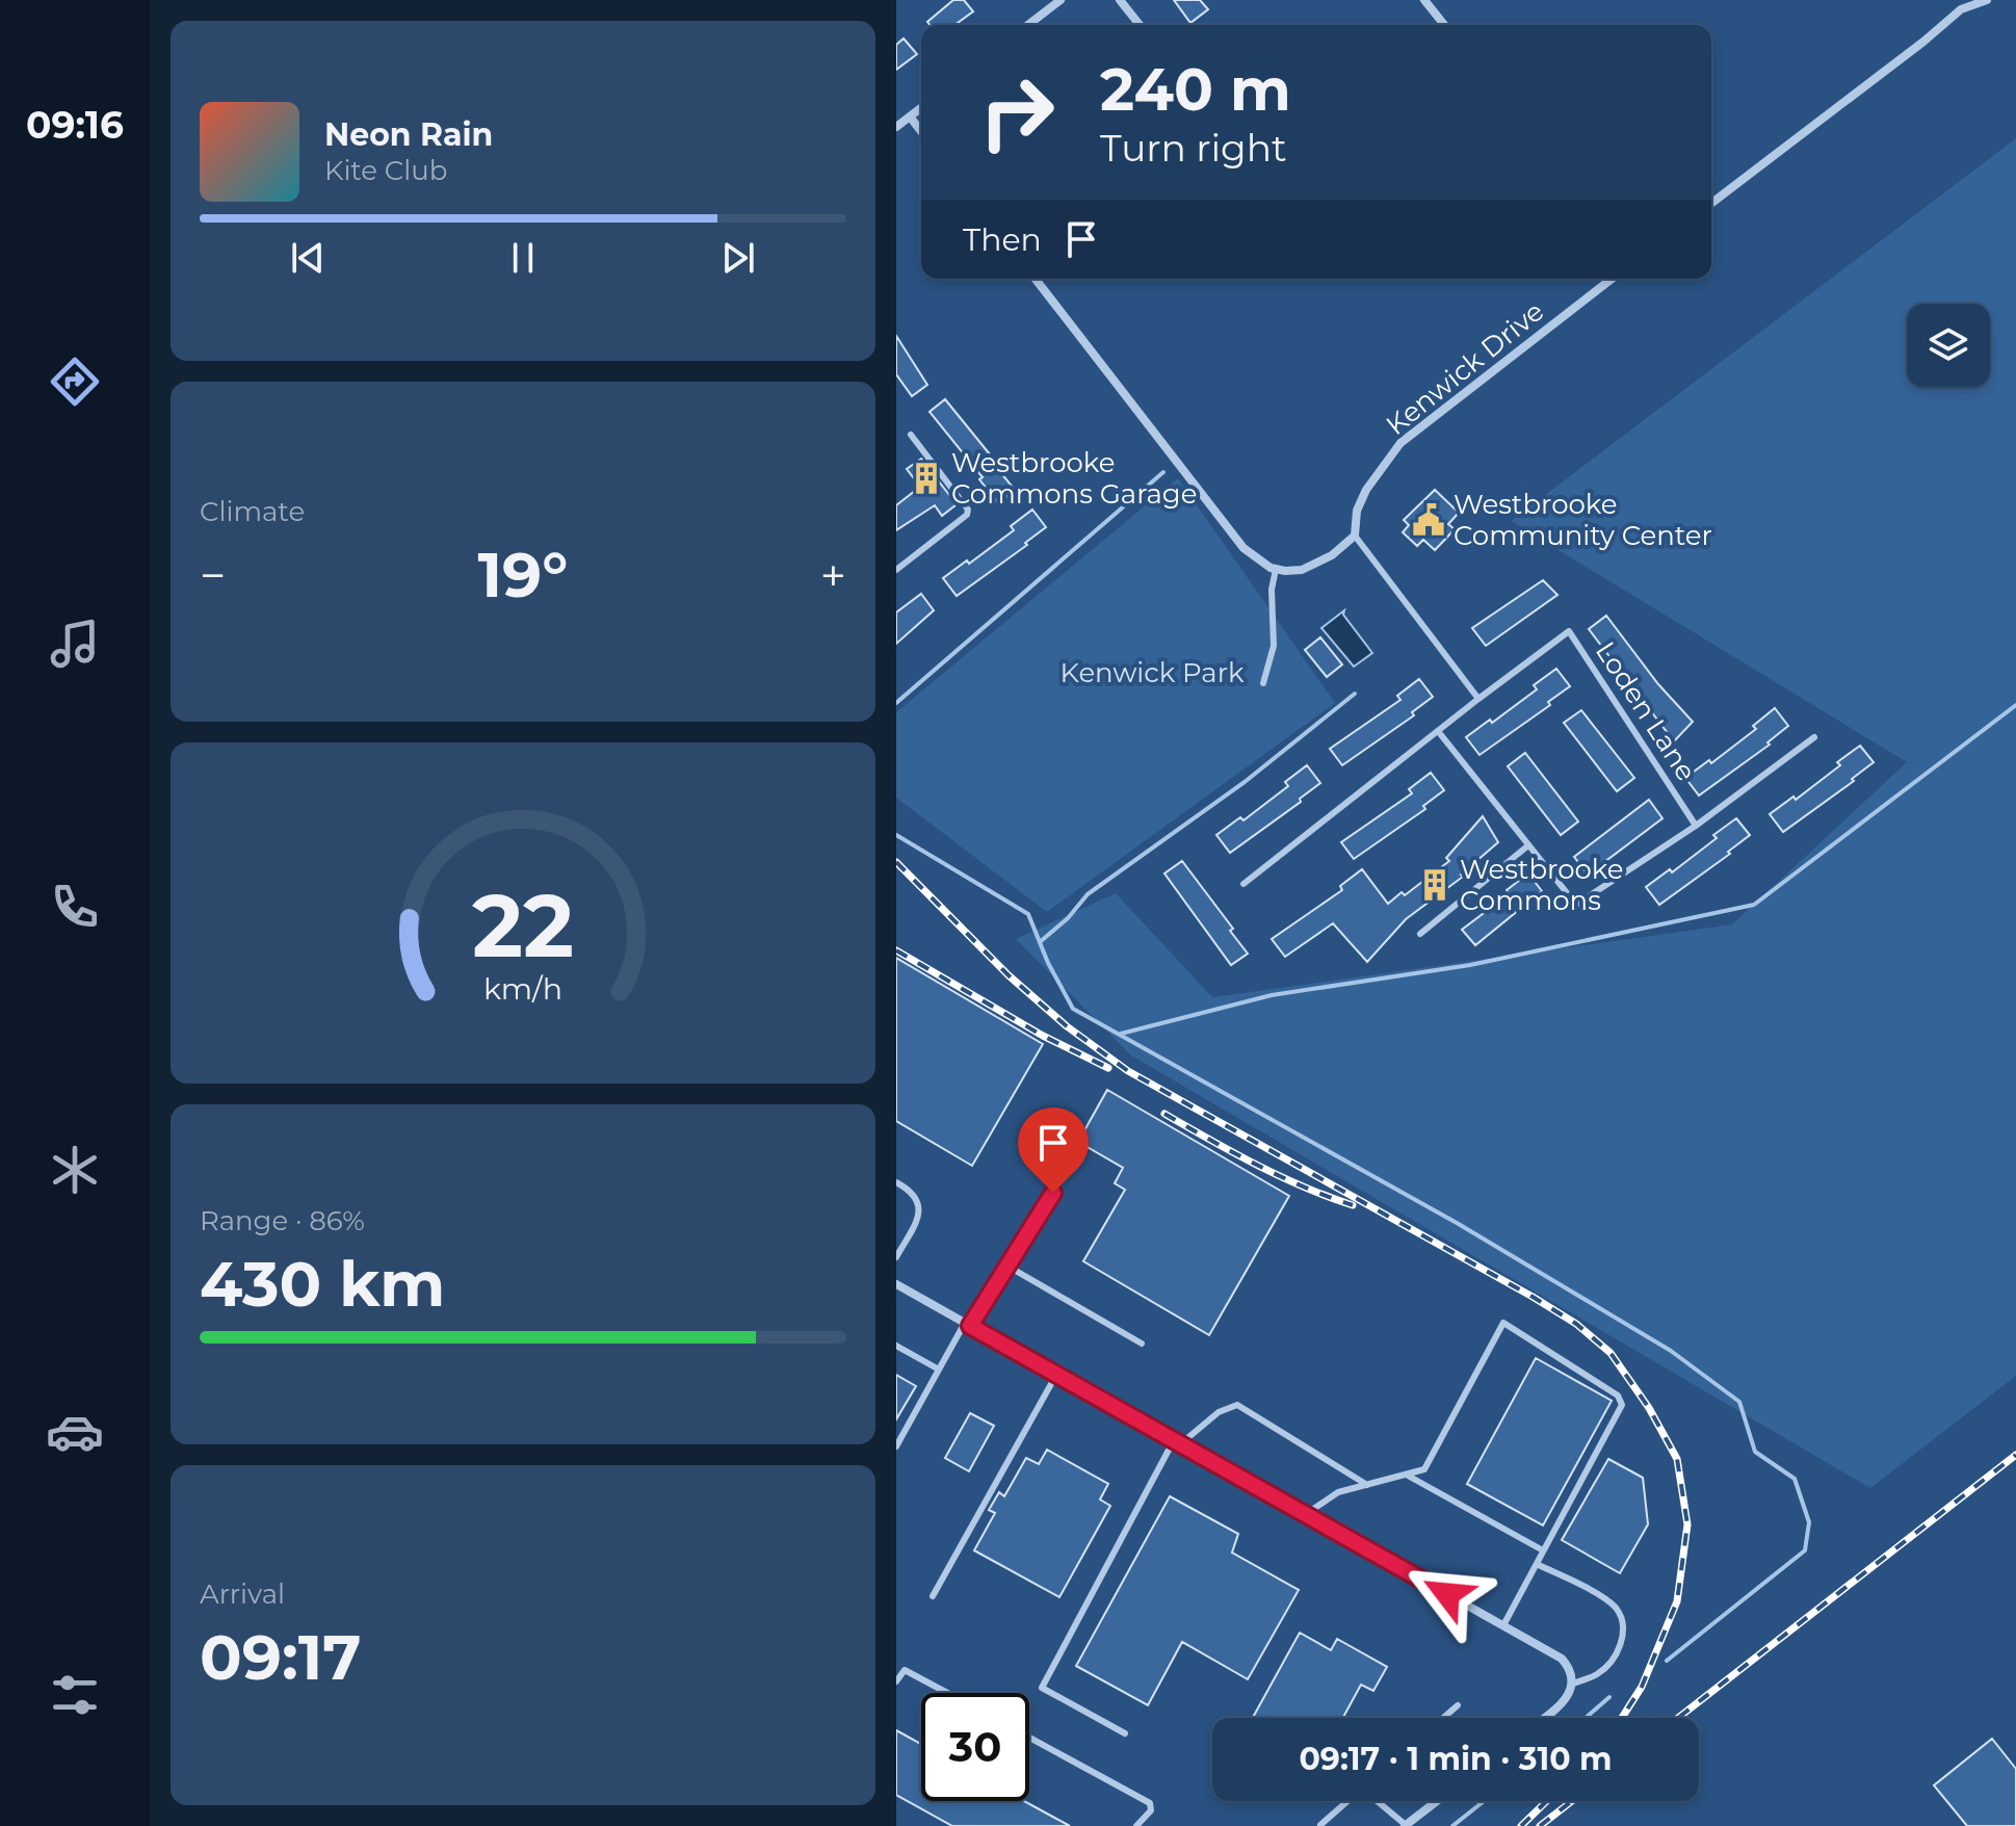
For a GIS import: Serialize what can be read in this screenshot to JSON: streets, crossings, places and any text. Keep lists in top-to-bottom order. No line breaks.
{"streets":{"street":["Kenwick Drive"],"lane":["Loden Lane"]},"parks":["Kenwick Park"],"places":{"building":["Westbrooke Commons Garage","Westbrooke Commons"],"public building":["Westbrooke Community Center"]},"page":{"tabs":"09:16","turn":["240 m","Turn right"],"song":["Neon Rain","Kite Club"],"then":"Then","tile":["Climate",["Range · 86%","430 km"],["Arrival","09:17"]],"heat":["−","19°","+"],"limit":"30","trip":"09:17 · 1 min · 310 m","gauge":["22","km/h"]}}
